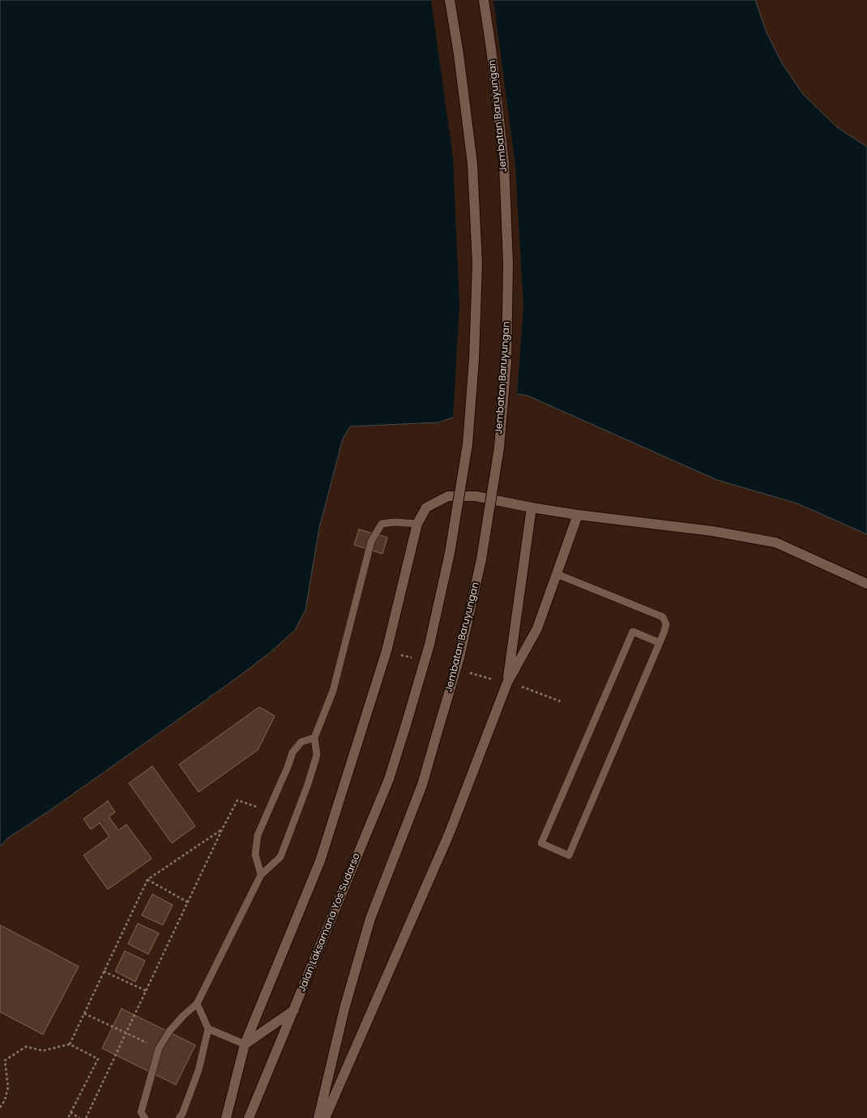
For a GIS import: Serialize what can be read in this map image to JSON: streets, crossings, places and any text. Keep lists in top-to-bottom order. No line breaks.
{"streets":{"main road":["Jembatan Baruyungan","Jalan Laksamana Yos Sudarso"]}}
